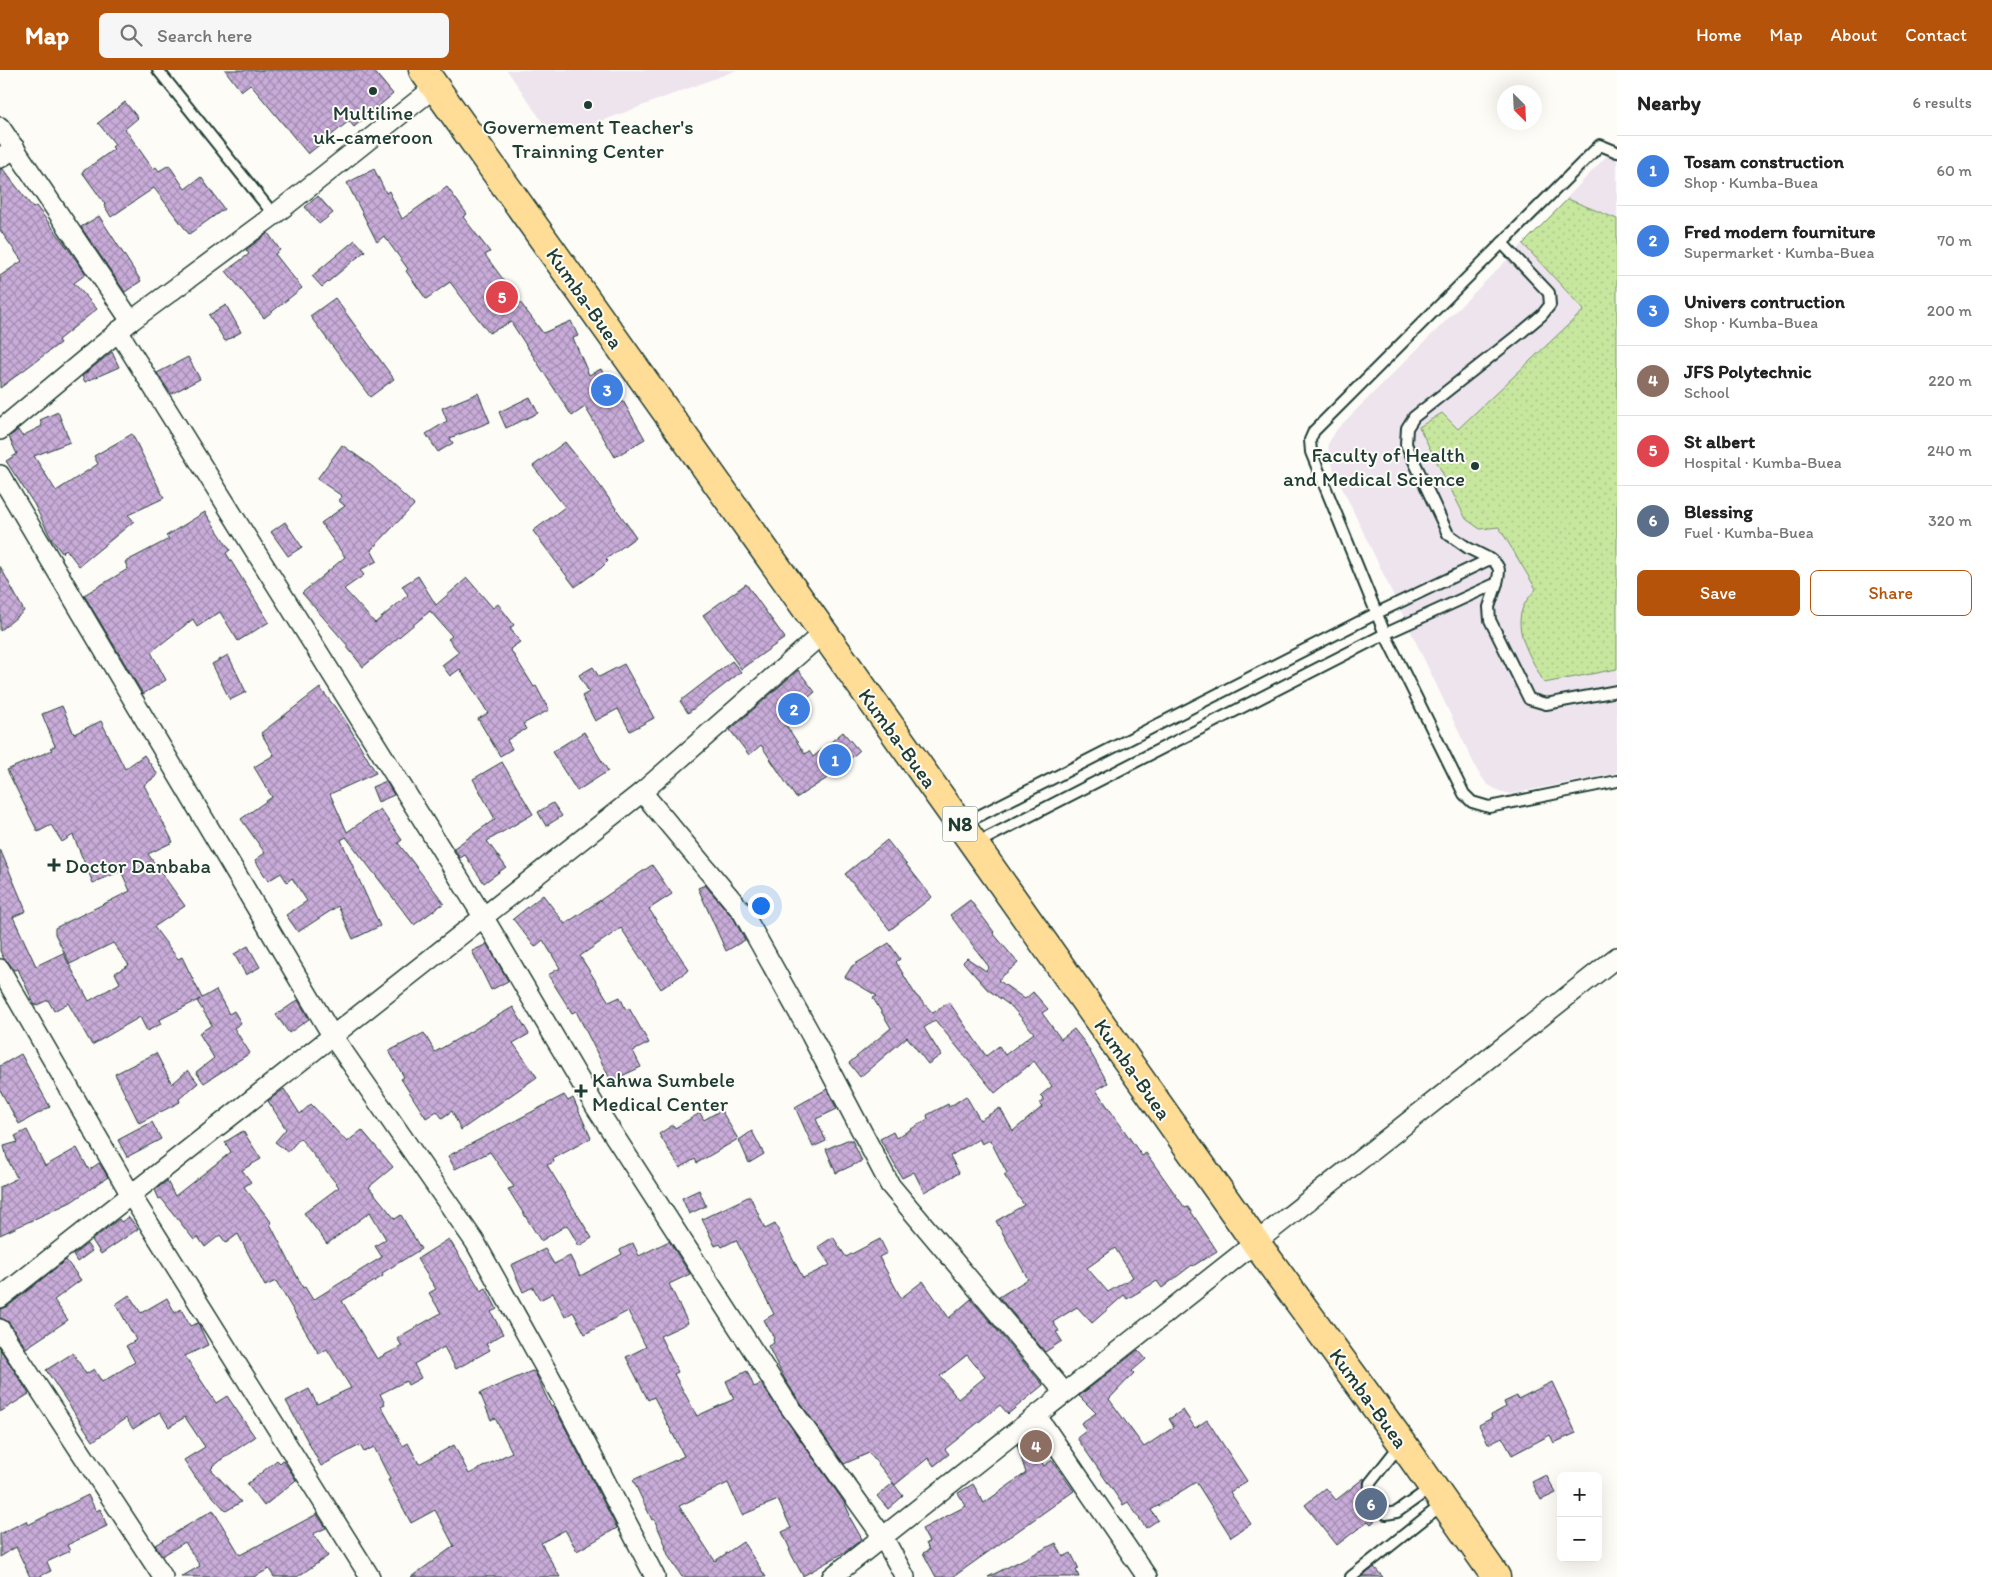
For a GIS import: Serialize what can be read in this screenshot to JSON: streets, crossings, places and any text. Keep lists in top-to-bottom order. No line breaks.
{"streets":{"highway":["Kumba-Buea","N8"]},"places":{"other":["Multiline uk-cameroon","Governement Teacher's Trainning Center","Faculty of Health and Medical Science"],"health":["Doctor Danbaba","Kahwa Sumbele Medical Center"]},"north":"bottom right","page":{"header":"Map","search":"Search here","nav":["Home","Map","About","Contact"],"heading":["Nearby","6 results"],"list":[{"mark":"1","name":"Tosam construction","note":"Shop · Kumba-Buea","value":"60 m"},{"mark":"2","name":"Fred modern fourniture","note":"Supermarket · Kumba-Buea","value":"70 m"},{"mark":"3","name":"Univers contruction","note":"Shop · Kumba-Buea","value":"200 m"},{"mark":"4","name":"JFS Polytechnic","note":"School","value":"220 m"},{"mark":"5","name":"St albert","note":"Hospital · Kumba-Buea","value":"240 m"},{"mark":"6","name":"Blessing","note":"Fuel · Kumba-Buea","value":"320 m"}],"pins":["5","3","2","1","4","6"],"buttons":["Save","Share"],"map_buttons":["+","−"]}}
